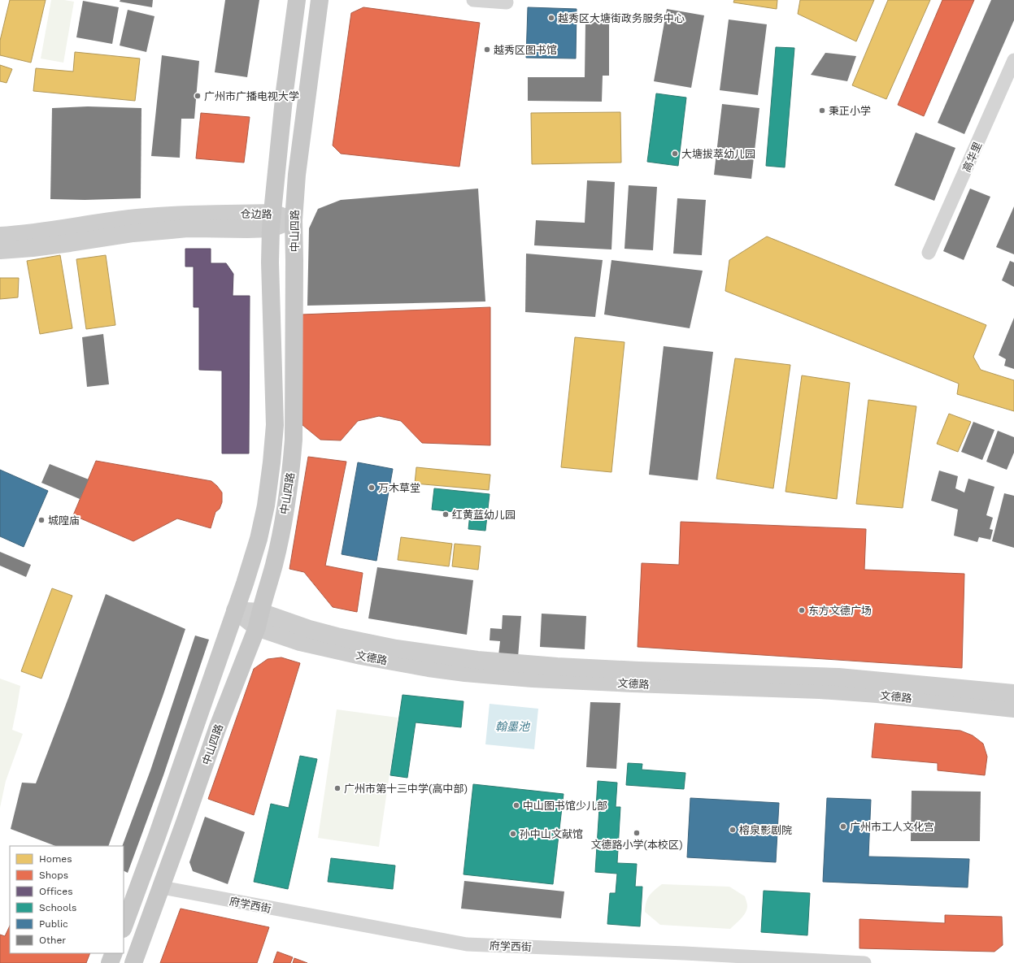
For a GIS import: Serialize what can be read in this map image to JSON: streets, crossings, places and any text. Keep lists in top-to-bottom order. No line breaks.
{"streets":{"main road":["仓边路","中山四路","文德路"],"street":["高华里","府学西街"]},"crossings":[["仓边路","中山四路"],["中山四路","文德路"],["中山四路","府学西街"]],"water":["翰墨池"],"places":["越秀区大塘街政务服务中心","越秀区图书馆","广州市广播电视大学","秉正小学","大塘拔萃幼儿园","万木草堂","红黄蓝幼儿园","城隍庙","东方文德广场","广州市第十三中学(高中部)","中山图书馆少儿部","广州市工人文化宫","榕泉影剧院","文德路小学(本校区)","孙中山文献馆"],"legend":["Homes","Shops","Offices","Schools","Public","Other"]}
